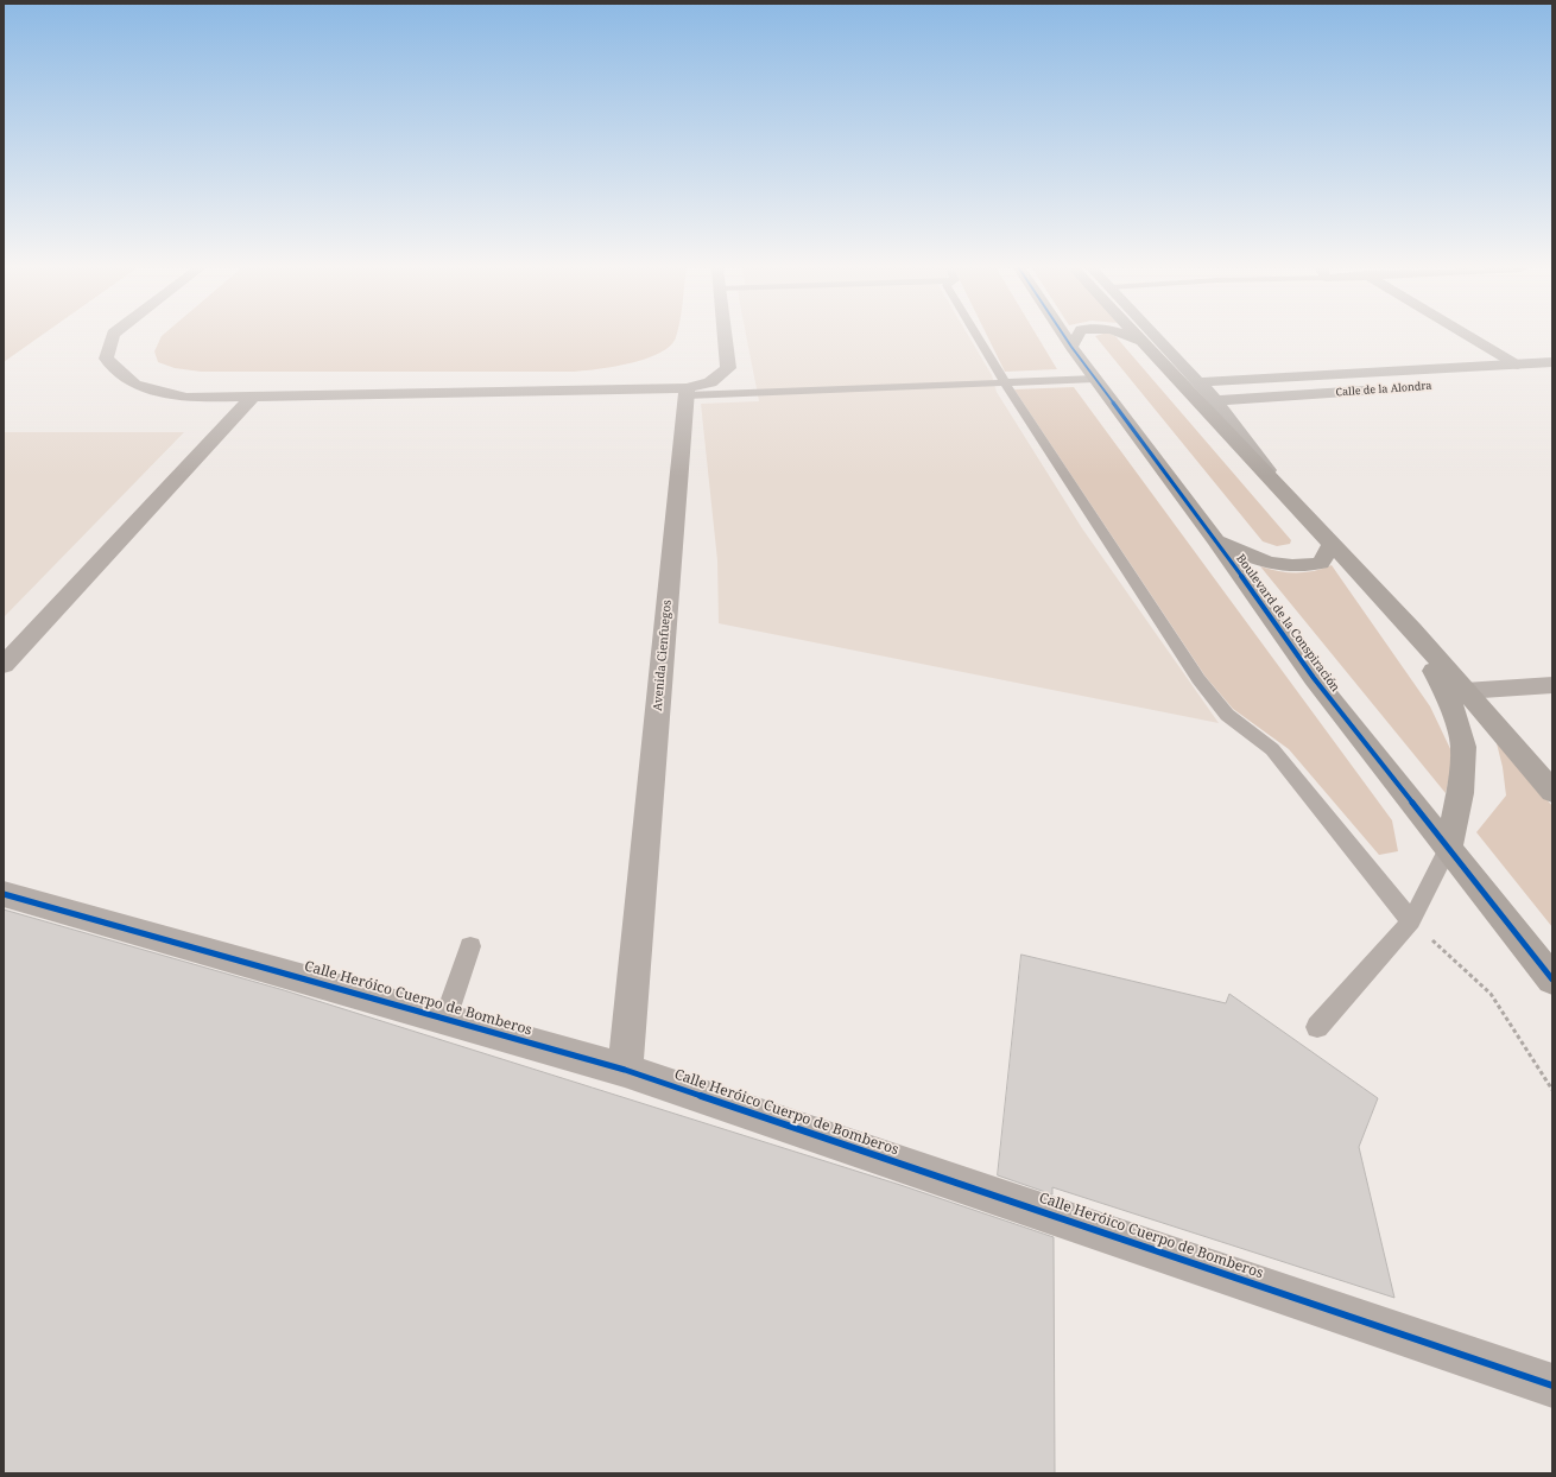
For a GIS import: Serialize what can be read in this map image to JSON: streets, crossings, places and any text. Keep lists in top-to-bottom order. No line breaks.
{"streets":{"main road":["Boulevard de la Conspiración"],"street":["Calle de la Alondra","Avenida Cienfuegos","Calle Heróico Cuerpo de Bomberos"]},"crossings":[["Avenida Cienfuegos","Calle Heróico Cuerpo de Bomberos"]]}
